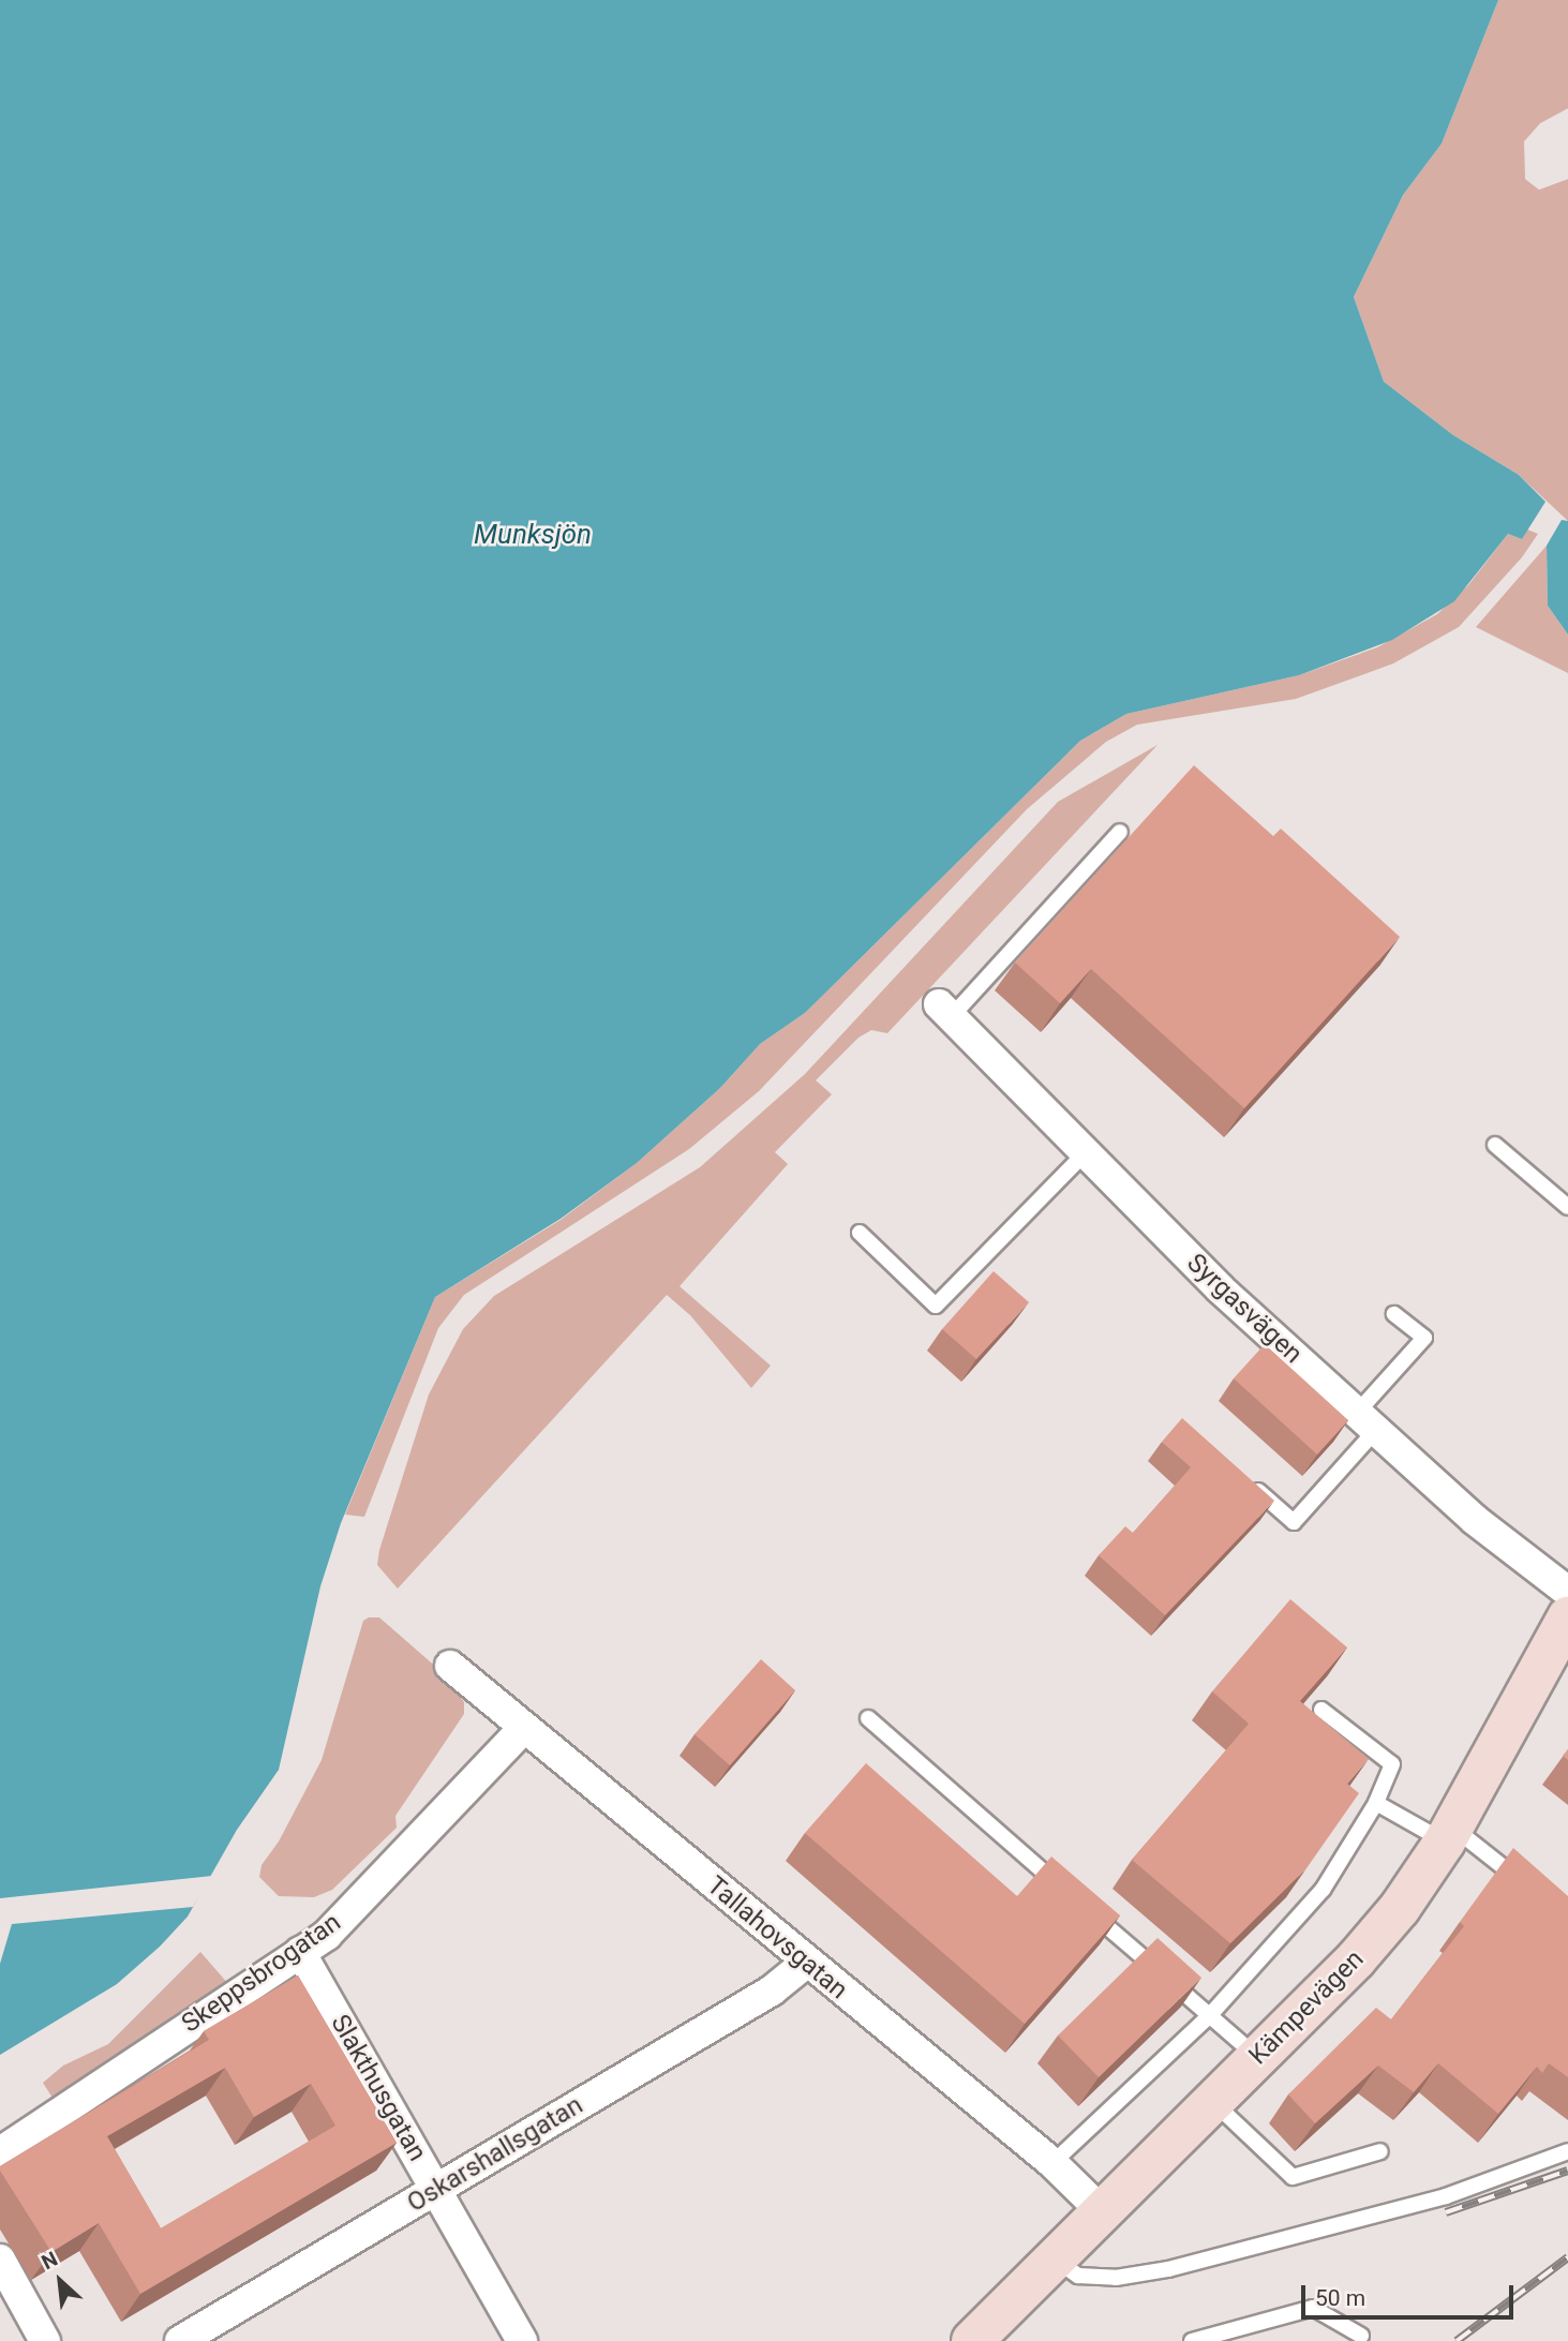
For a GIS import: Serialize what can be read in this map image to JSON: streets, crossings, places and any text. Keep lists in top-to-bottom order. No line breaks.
{"streets":{"main road":["Kämpevägen"],"street":["Syrgasvägen","Tallahovsgatan","Skeppsbrogatan","Slakthusgatan","Oskarshallsgatan"]},"crossings":[["Tallahovsgatan","Skeppsbrogatan"],["Tallahovsgatan","Kämpevägen"],["Tallahovsgatan","Oskarshallsgatan"],["Skeppsbrogatan","Slakthusgatan"],["Slakthusgatan","Oskarshallsgatan"]],"water":["Munksjön"],"scale_bar":"50 m","north":"top left"}
